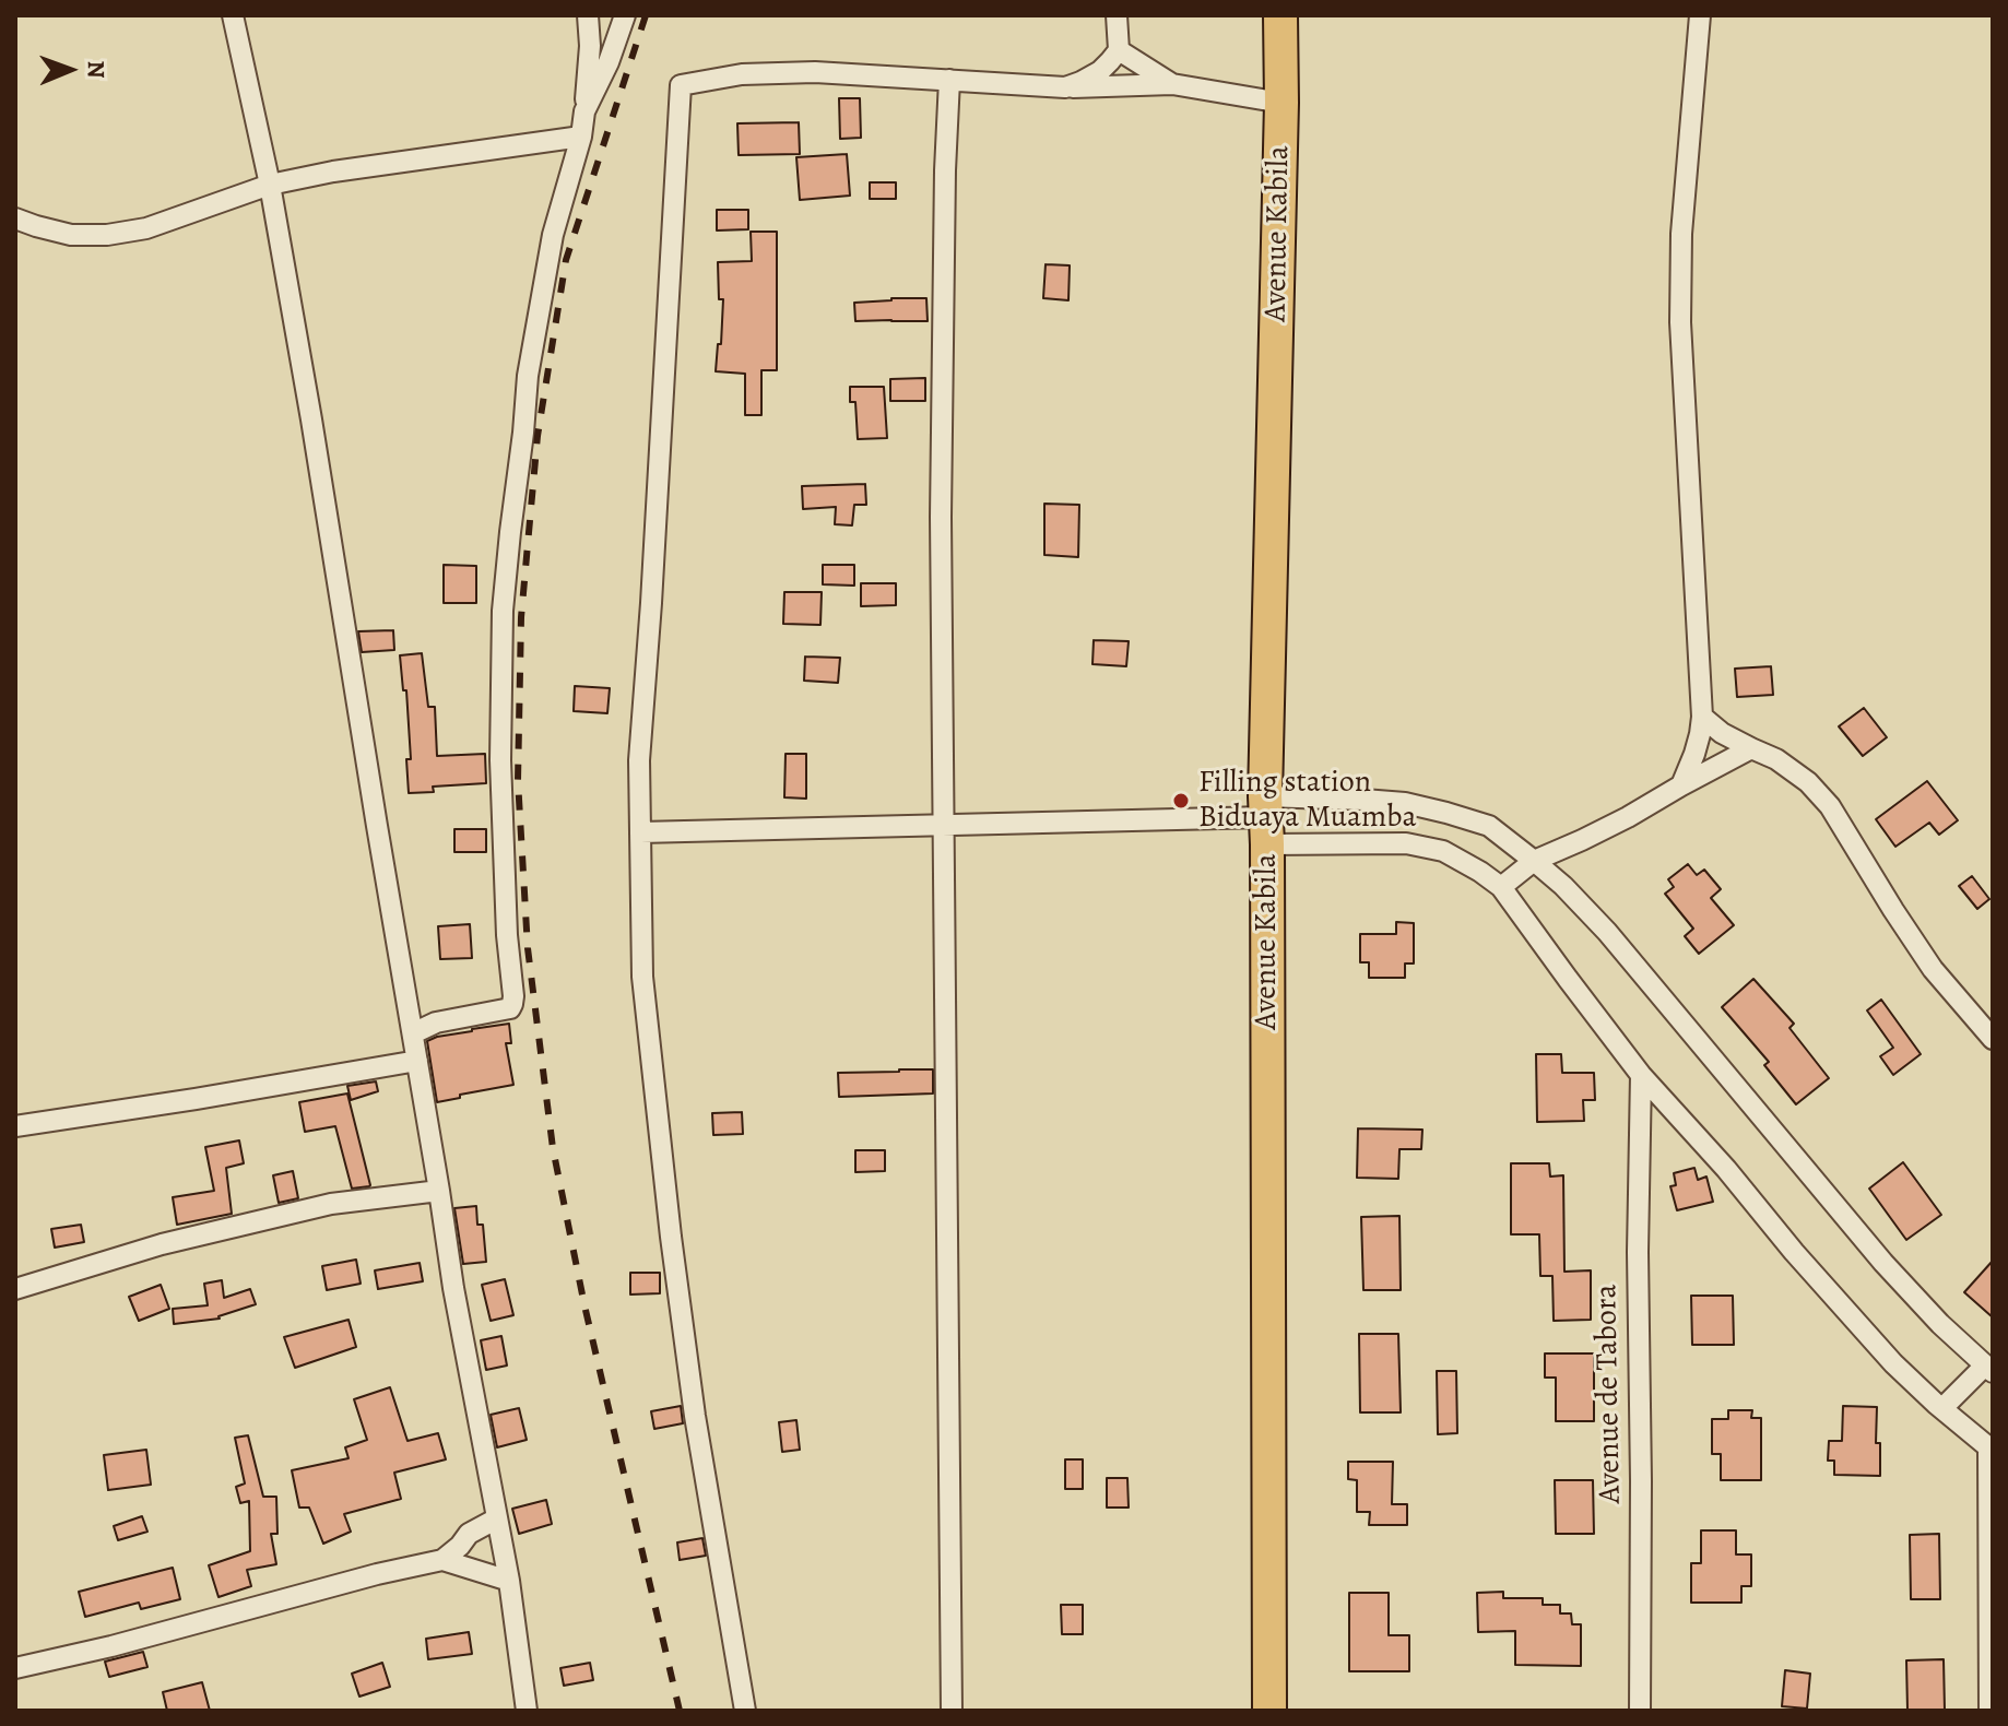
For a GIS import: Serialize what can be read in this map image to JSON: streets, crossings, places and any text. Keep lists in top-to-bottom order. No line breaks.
{"streets":{"highway":["Avenue Kabila"],"street":["Avenue de Tabora"]},"places":["Filling station Biduaya Muamba"],"north":"right"}
